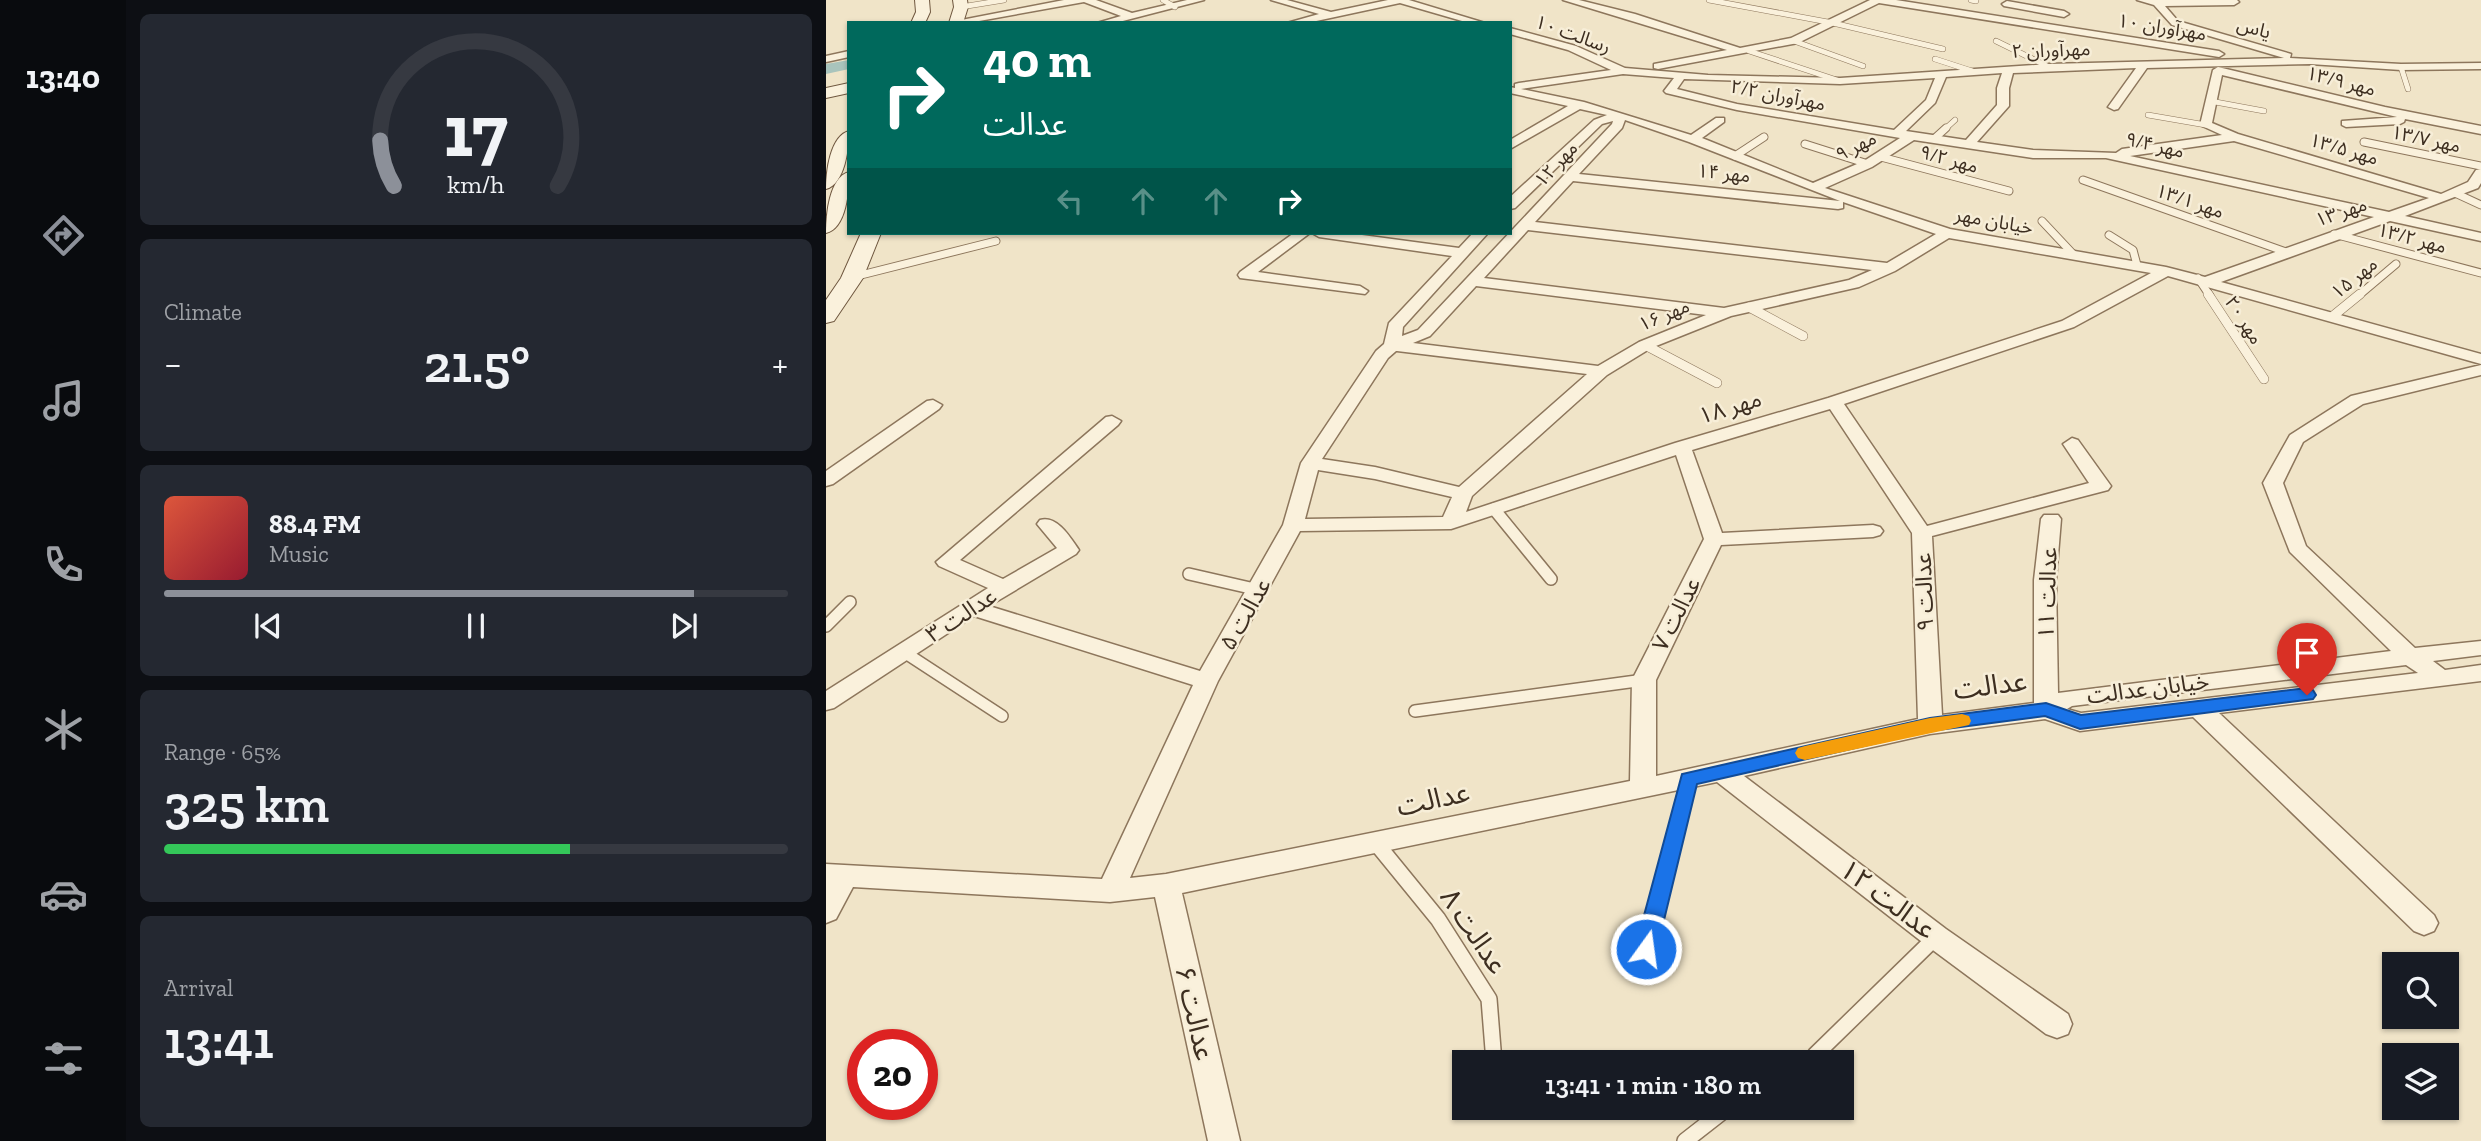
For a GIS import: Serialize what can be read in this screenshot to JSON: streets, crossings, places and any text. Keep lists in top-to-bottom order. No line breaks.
{"streets":{"street":["مهرآوران ۱۰","یاس","رسالت ۱۰","مهرآوران ۲","مهر ۱۳/۹","مهرآوران ۲/۲","مهر ۹/۴","مهر ۹","مهر ۱۳/۵","مهر ۱۲","مهر ۱۴","مهر ۱۳","خیابان مهر","مهر ۱۶","مهر ۱۸","عدالت ۹","عدالت ۱۱","عدالت ۵","عدالت ۷","عدالت ۳","عدالت","خیابان عدالت","عدالت ۱۲","عدالت ۶"],"lane":["مهر ۱۳/۷","مهر ۹/۲","مهر ۱۳/۱","مهر ۱۳/۲","مهر ۱۵","مهر ۲۰","عدالت ۸"]},"crossings":[["مهرآوران ۱۰","مهرآوران ۲"],["یاس","مهرآوران ۲"],["رسالت ۱۰","مهرآوران ۲"],["مهرآوران ۲","مهر ۱۳/۹"],["مهرآوران ۲","مهرآوران ۲/۲"],["مهرآوران ۲/۲","مهر ۹/۴"],["مهر ۱۳/۷","مهر ۱۳"],["مهر ۹/۴","مهر ۹"],["مهر ۹/۴","مهر ۱۳"],["مهر ۹","مهر ۹/۲"],["مهر ۹","خیابان مهر"],["مهر ۱۳/۵","مهر ۱۳"],["مهر ۱۲","مهر ۱۴"],["مهر ۱۲","خیابان مهر"],["مهر ۱۲","عدالت ۵"],["مهر ۱۴","خیابان مهر"],["مهر ۱۳/۱","مهر ۱۳"],["مهر ۱۳","خیابان مهر"],["مهر ۱۳","مهر ۱۳/۲"],["مهر ۱۳","مهر ۲۰"],["خیابان مهر","مهر ۱۵"],["خیابان مهر","مهر ۱۶"],["خیابان مهر","مهر ۲۰"],["خیابان مهر","مهر ۱۸"],["مهر ۱۶","مهر ۱۸"],["مهر ۱۸","عدالت ۹"],["مهر ۱۸","عدالت ۵"],["عدالت ۹","عدالت"],["عدالت ۱۱","عدالت"],["عدالت ۱۱","خیابان عدالت"],["عدالت ۵","عدالت"],["عدالت ۷","عدالت"],["عدالت","خیابان عدالت"],["عدالت","عدالت ۱۲"],["عدالت","عدالت ۸"],["عدالت","عدالت ۶"]],"page":{"tabs":"13:40","turn":["40 m","عدالت"],"tile":["Climate",["Range · 65%","325 km"],["Arrival","13:41"]],"heat":["−","21.5°","+"],"song":["88.4 FM","Music"],"limit":"20","trip":"13:41 · 1 min · 180 m","gauge":["17","km/h"]}}
